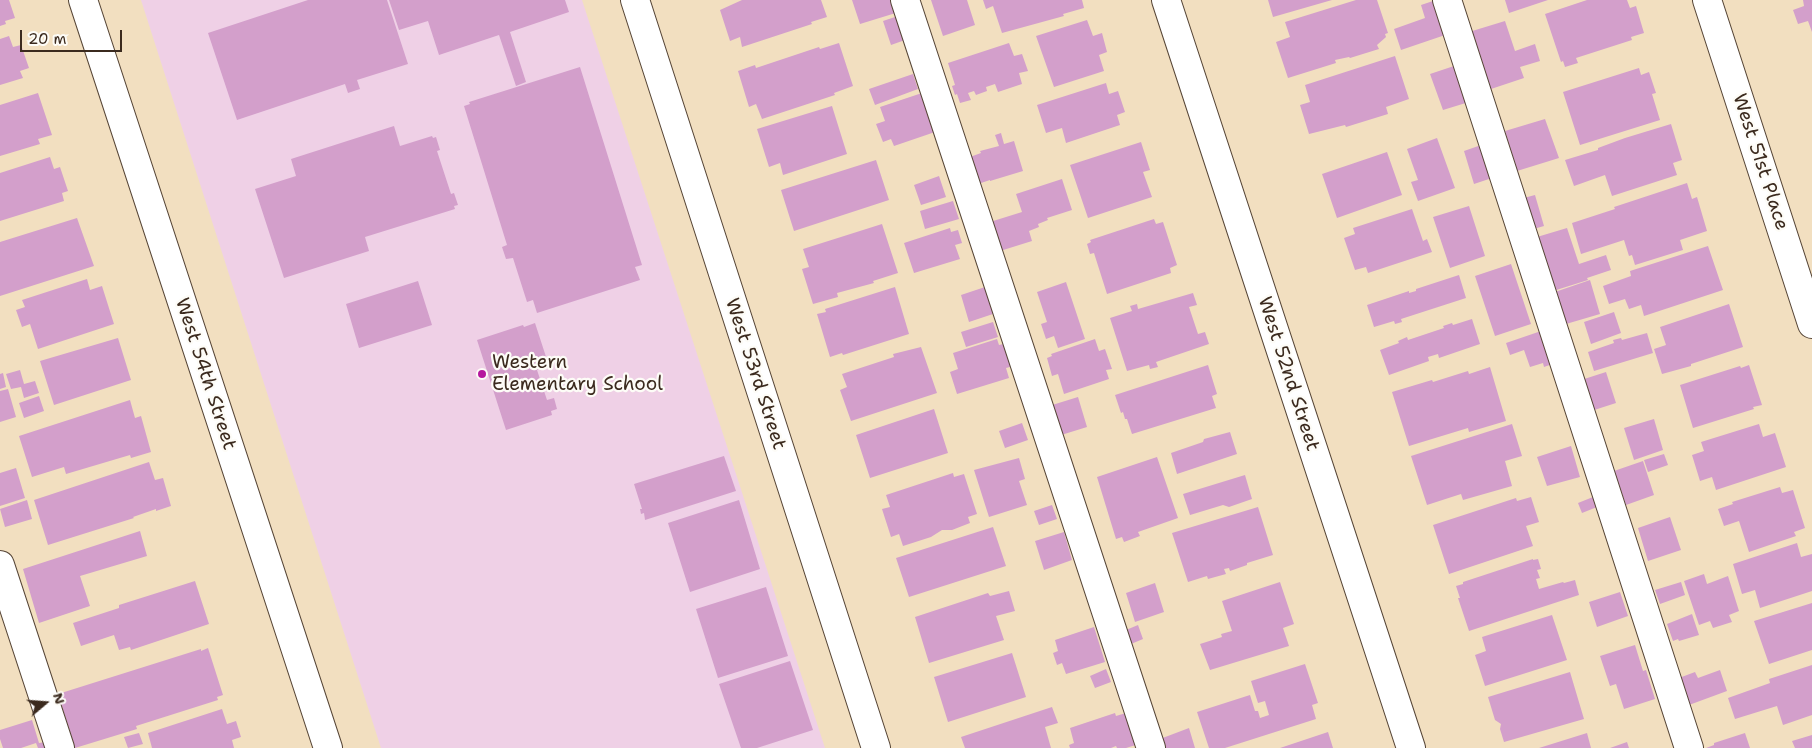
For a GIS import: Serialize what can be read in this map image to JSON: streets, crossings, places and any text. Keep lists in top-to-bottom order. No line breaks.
{"streets":{"street":["West 51st Place","West 54th Street","West 53rd Street","West 52nd Street"]},"places":["Western Elementary School"],"scale_bar":"20 m","north":"right"}
